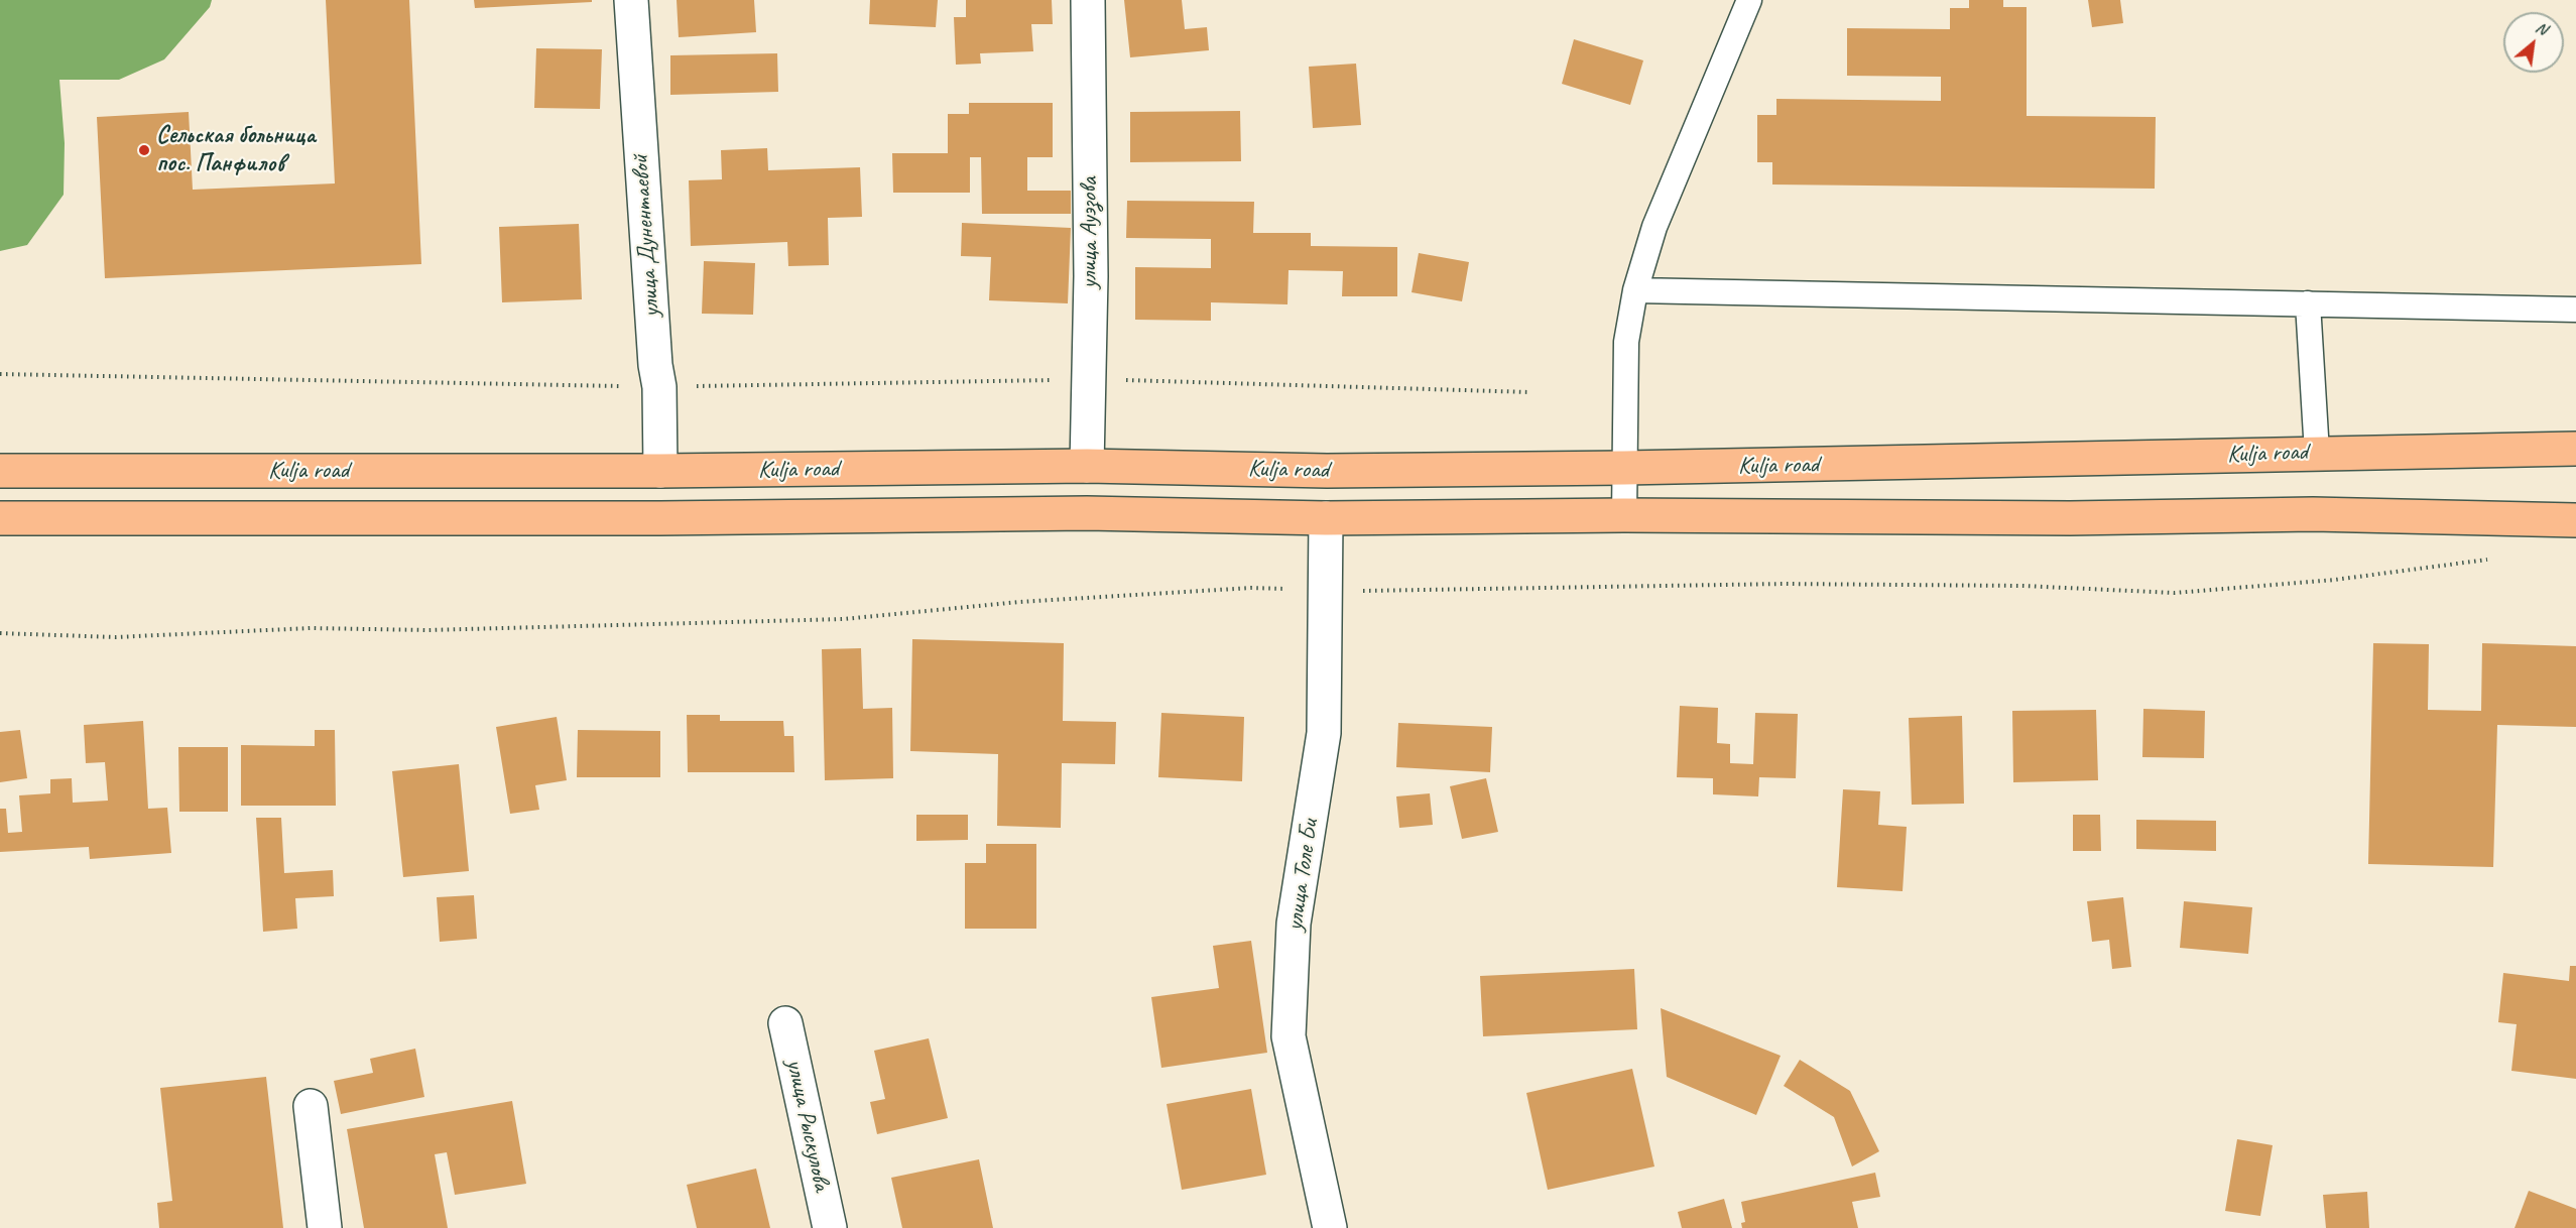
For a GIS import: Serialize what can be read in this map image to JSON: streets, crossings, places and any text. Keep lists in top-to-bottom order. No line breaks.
{"streets":{"main road":["Kulja road"],"street":["улица Ауэзова","улица Дунентаевой","улица Толе Би","улица Рыскулова"]},"crossings":[["улица Ауэзова","Kulja road"],["улица Дунентаевой","Kulja road"],["Kulja road","улица Толе Би"]],"places":["Сельская больница пос. Панфилов"],"north":"top right"}
